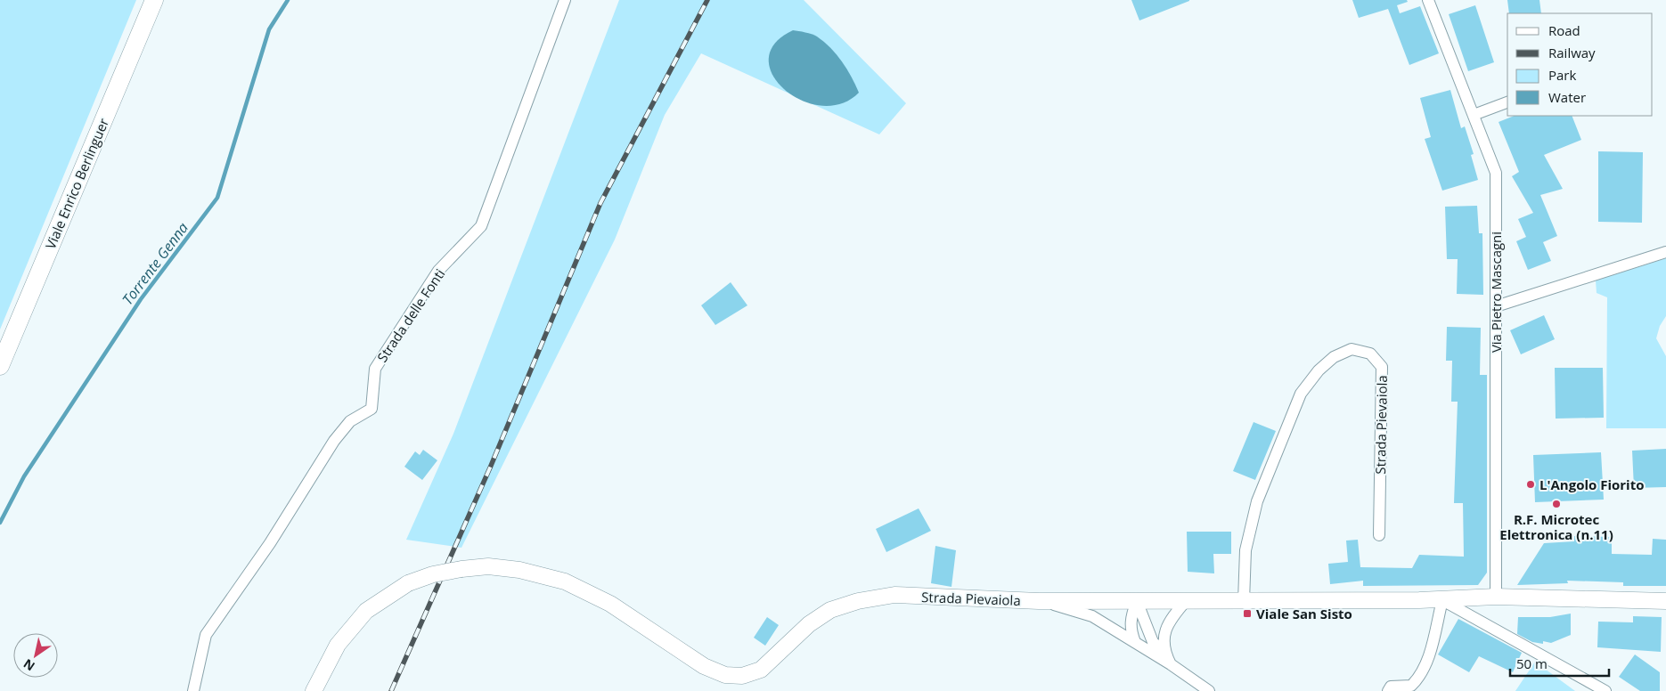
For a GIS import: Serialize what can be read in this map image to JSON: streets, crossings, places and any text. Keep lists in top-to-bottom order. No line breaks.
{"streets":{"main road":["Viale Enrico Berlinguer"],"street":["Via Pietro Mascagni","Strada delle Fonti","Strada Pievaiola"]},"water":["Torrente Genna"],"places":{"other":["L'Angolo Fiorito","R.F. Microtec Elettronica (n.11)"],"transit":["Viale San Sisto"]},"legend":["Road","Railway","Park","Water"],"scale_bar":"50 m","north":"bottom left"}
